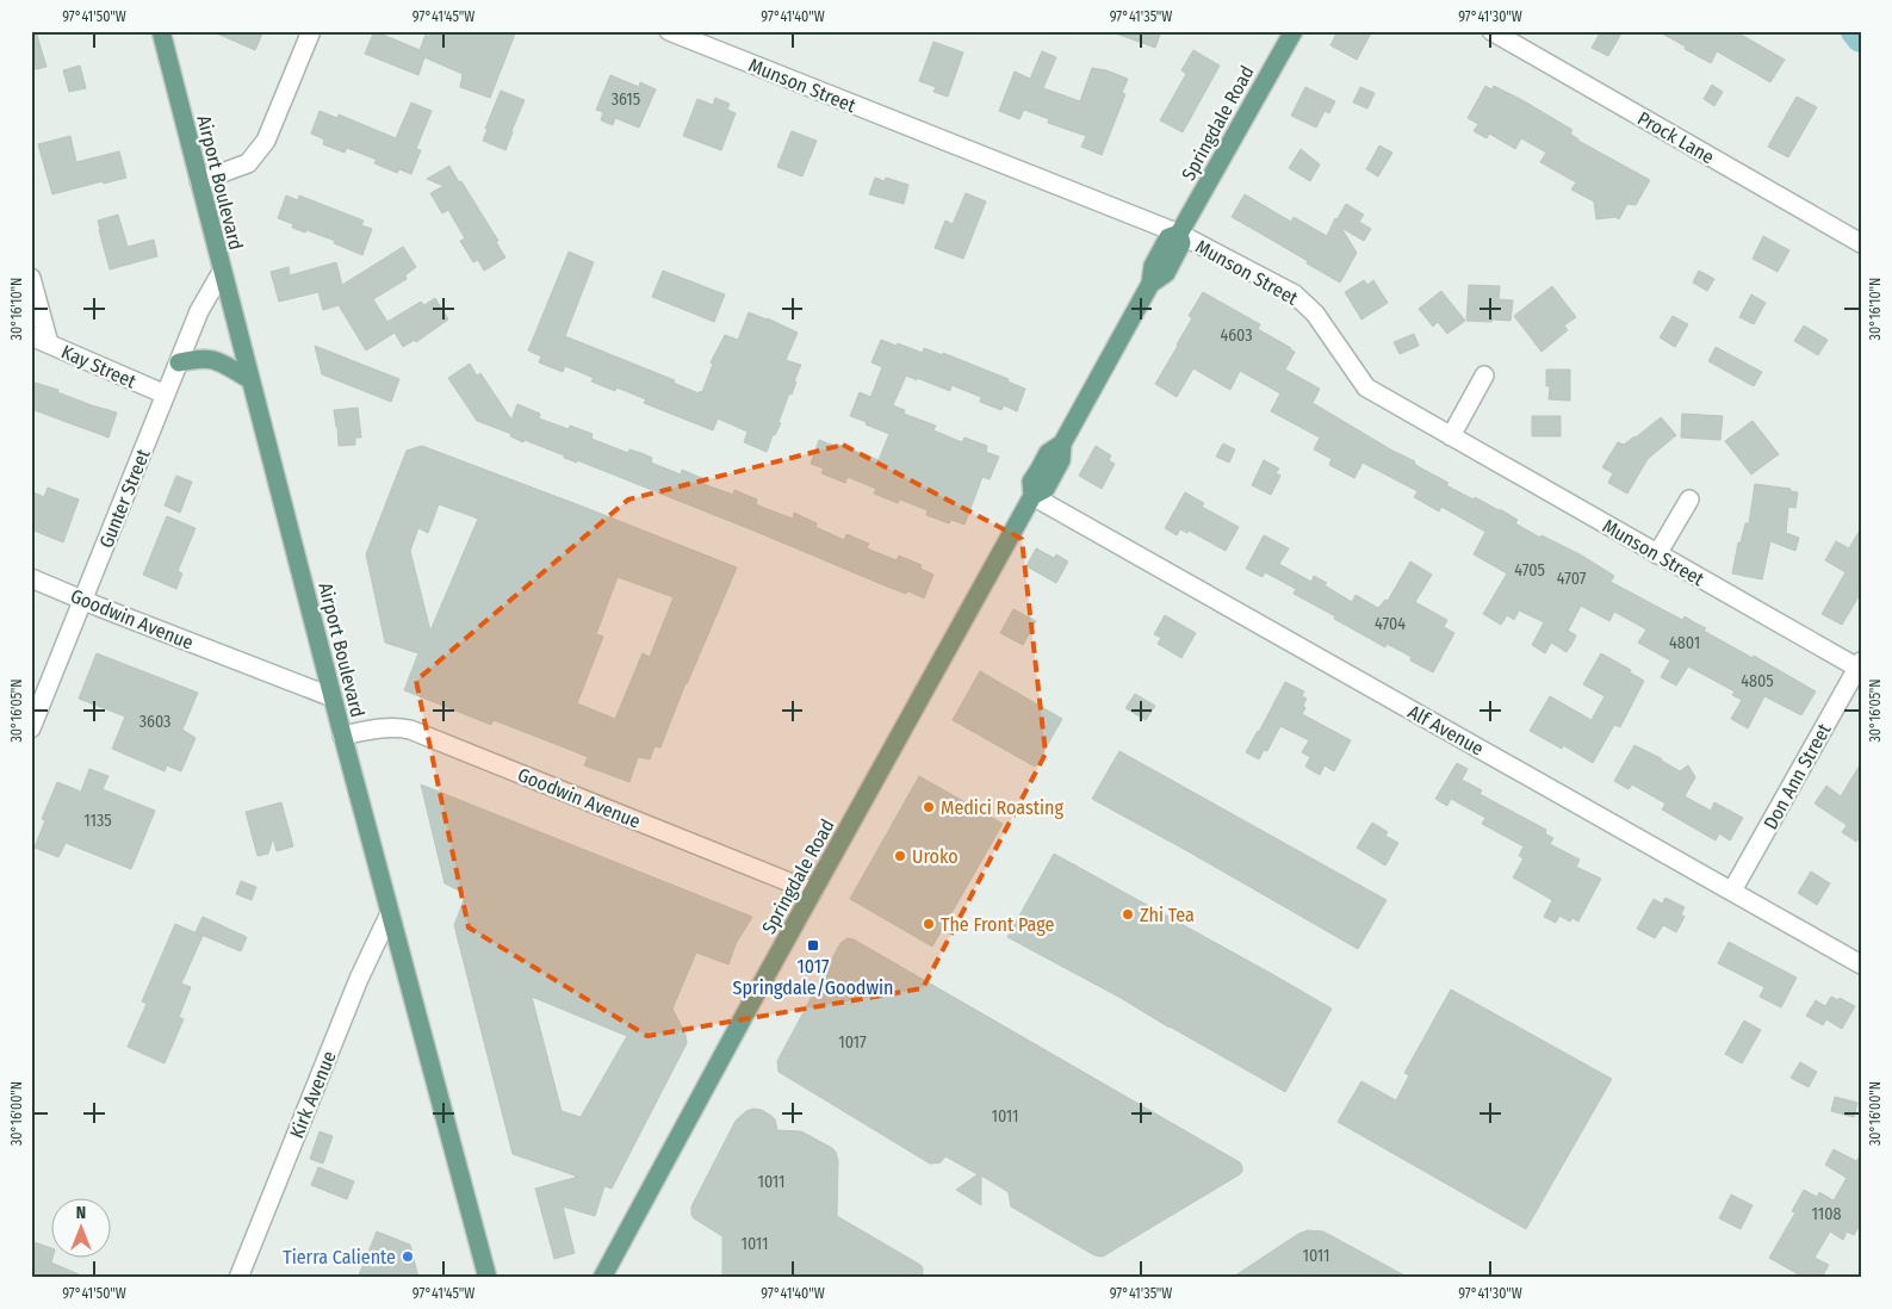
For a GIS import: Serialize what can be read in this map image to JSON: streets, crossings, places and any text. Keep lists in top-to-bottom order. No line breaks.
{"streets":{"main road":["Springdale Road","Airport Boulevard"],"street":["Munson Street","Prock Lane","Kay Street","Gunter Street","Goodwin Avenue","Alf Avenue","Don Ann Street","Kirk Avenue"]},"crossings":[["Munson Street","Springdale Road"],["Munson Street","Don Ann Street"],["Springdale Road","Goodwin Avenue"],["Springdale Road","Alf Avenue"],["Airport Boulevard","Gunter Street"],["Airport Boulevard","Goodwin Avenue"],["Airport Boulevard","Kirk Avenue"],["Kay Street","Gunter Street"],["Gunter Street","Goodwin Avenue"],["Alf Avenue","Don Ann Street"]],"places":{"other":["Medici Roasting","Uroko","Zhi Tea","The Front Page","Tierra Caliente"],"transit":["1017 Springdale/Goodwin"]},"house_numbers":["3615","4603","4705","4707","4704","4801","4805","3603","1135","1017","1011","1011","1108","1011","1011"],"north":"top","coordinates":["97°41'50\"W","97°41'45\"W","97°41'40\"W","97°41'35\"W","97°41'30\"W","30°16'10\"N","30°16'05\"N","30°16'00\"N"]}
